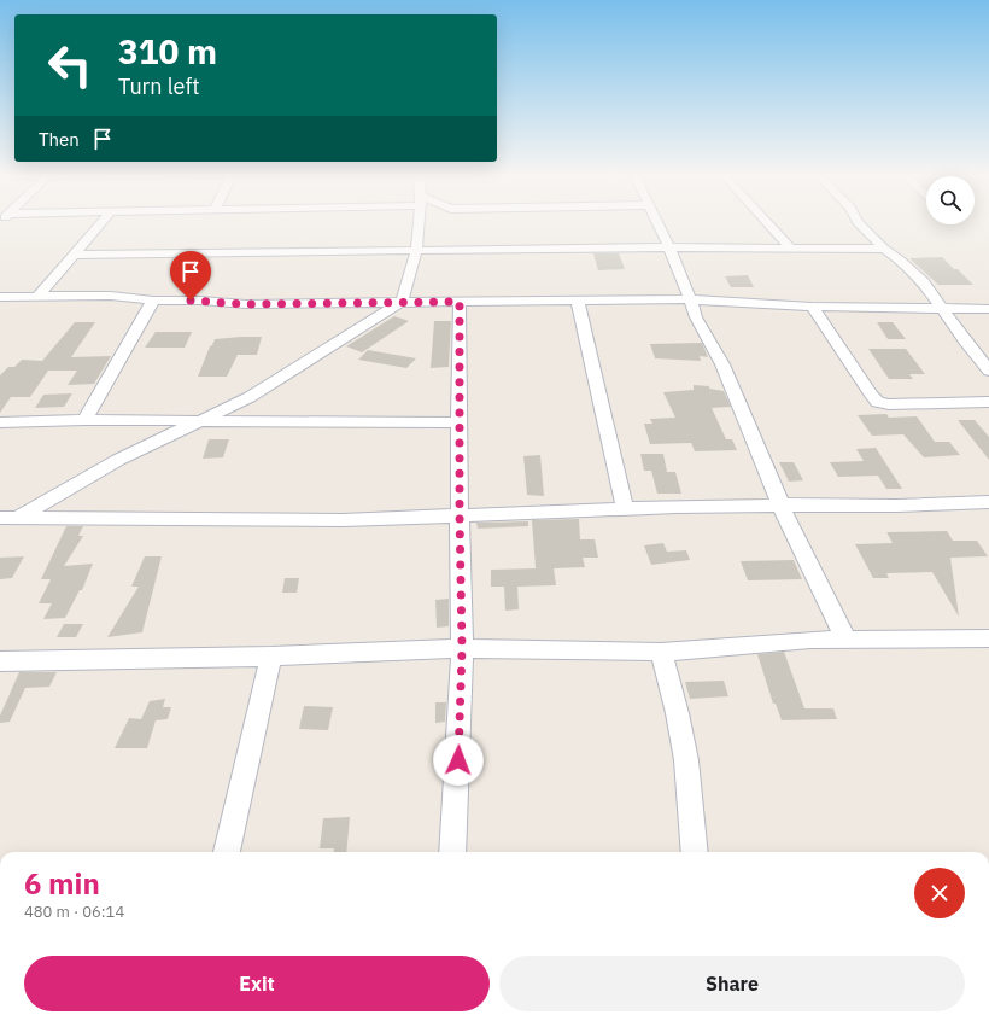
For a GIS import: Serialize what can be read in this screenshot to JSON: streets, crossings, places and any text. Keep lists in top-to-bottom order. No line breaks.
{"page":{"turn":["310 m","Turn left"],"then":"Then","heading":["6 min","480 m · 06:14"],"buttons":["Exit","Share"]}}
